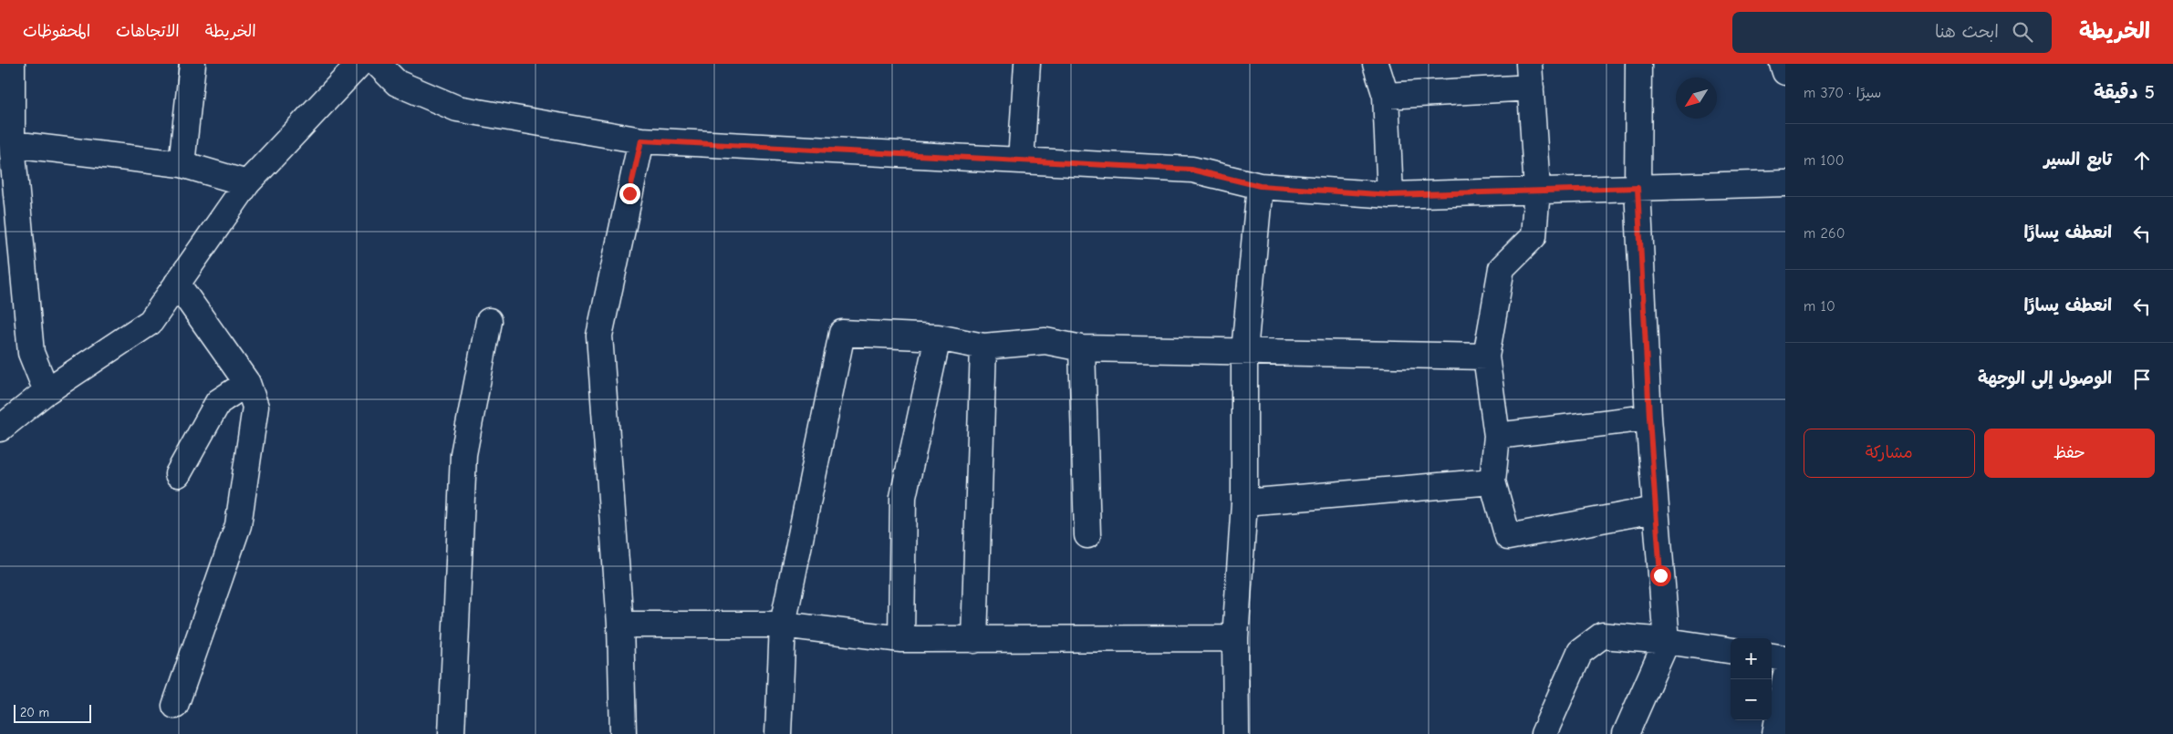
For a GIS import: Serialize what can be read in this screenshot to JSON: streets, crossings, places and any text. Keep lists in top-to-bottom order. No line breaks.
{"scale_bar":"20 m","north":"bottom left","page":{"header":"الخريطة","search":"ابحث هنا","nav":["الخريطة","الاتجاهات","المحفوظات"],"heading":["5 دقيقة","سيرًا · 370 m"],"list":[["تابع السير","100 m"],["انعطف يسارًا","260 m"],["انعطف يسارًا","10 m"],"الوصول إلى الوجهة"],"buttons":["حفظ","مشاركة"],"map_buttons":["+","−"],"scale":"20 m"}}
